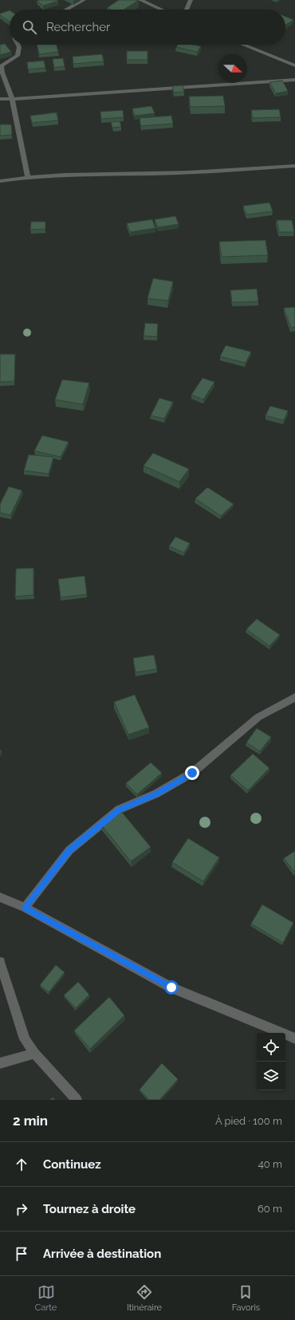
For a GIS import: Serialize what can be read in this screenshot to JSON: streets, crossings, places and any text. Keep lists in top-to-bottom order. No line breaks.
{"north":"right","page":{"search":"Rechercher","heading":["2 min","À pied · 100 m"],"list":[["Continuez","40 m"],["Tournez à droite","60 m"],"Arrivée à destination"],"nav":["Carte","Itinéraire","Favoris"]}}
